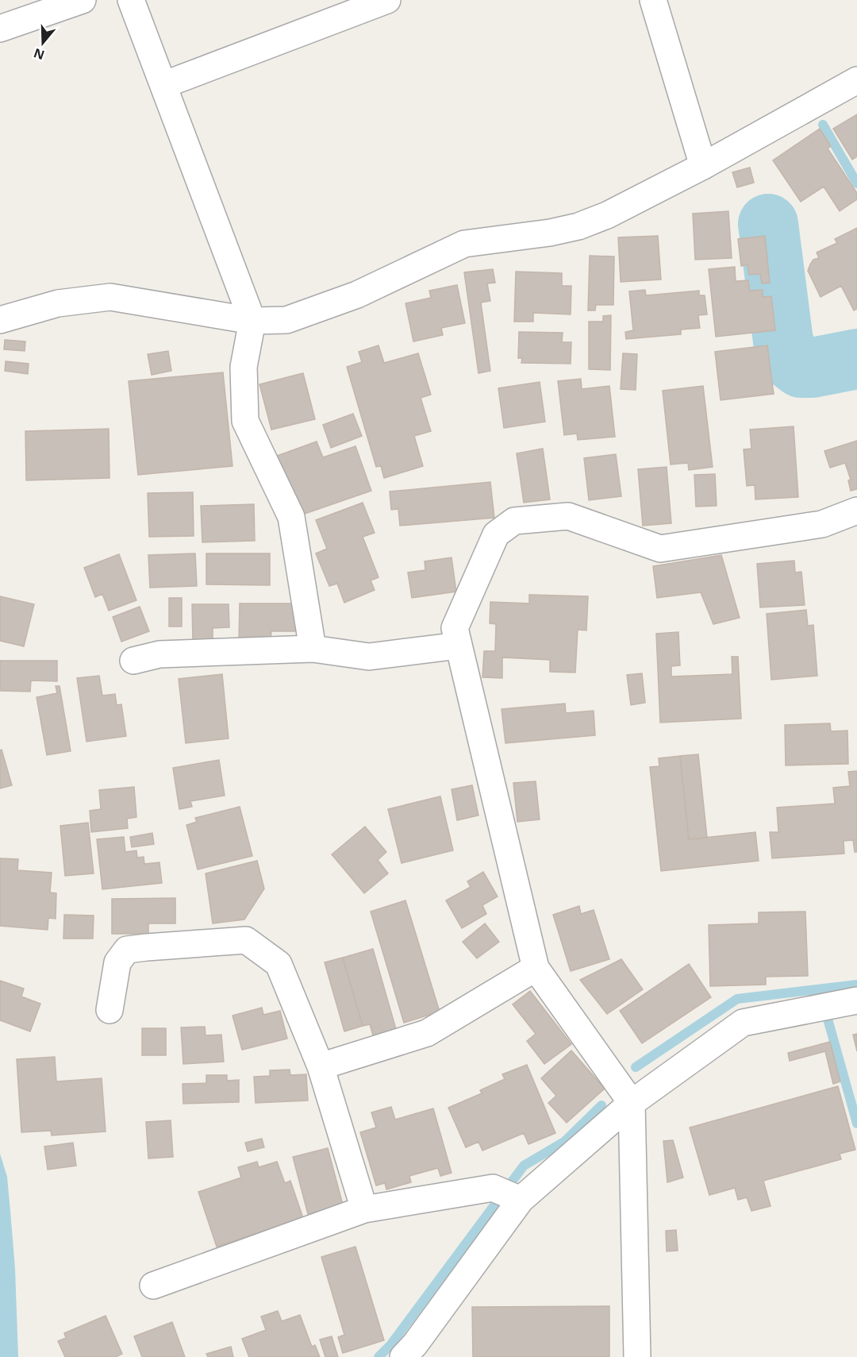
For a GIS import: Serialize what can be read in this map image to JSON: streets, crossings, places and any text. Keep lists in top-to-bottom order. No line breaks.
{"north":"bottom"}
